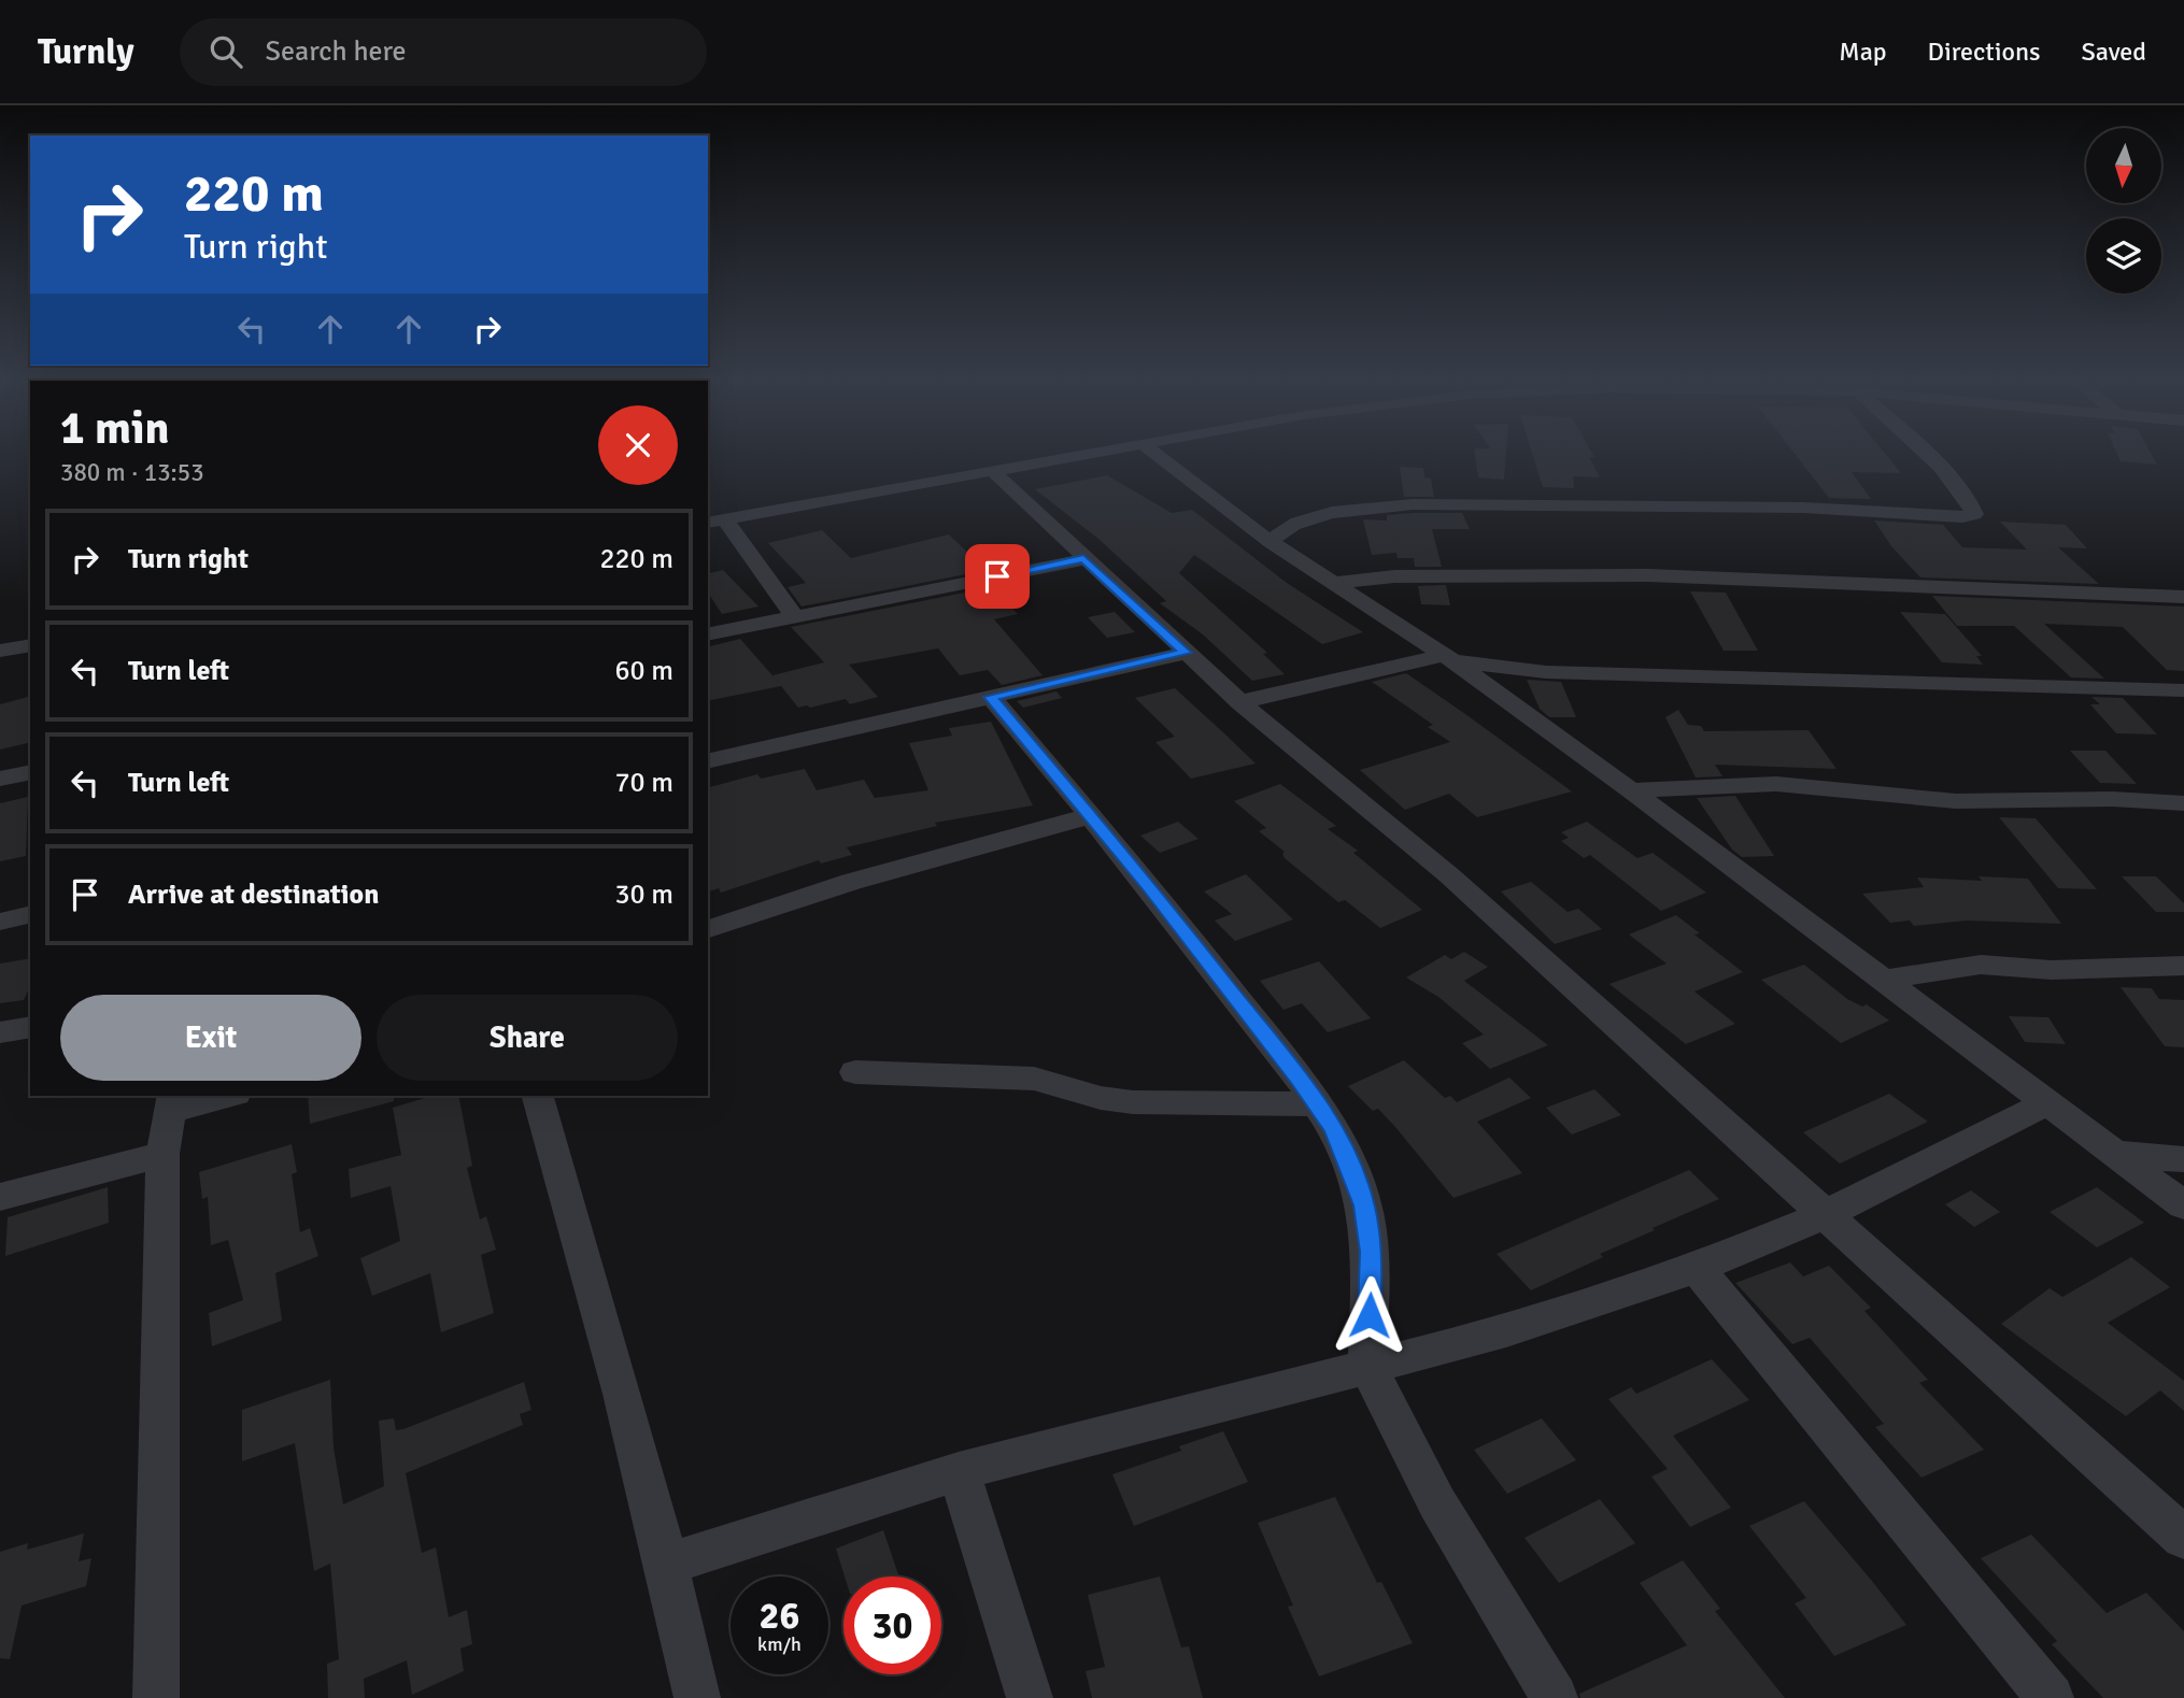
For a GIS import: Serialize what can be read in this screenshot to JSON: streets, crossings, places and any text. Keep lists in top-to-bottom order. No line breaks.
{"north":"bottom","page":{"header":"Turnly","search":"Search here","nav":["Map","Directions","Saved"],"turn":["220 m","Turn right"],"heading":["1 min","380 m · 13:53"],"list":[{"name":"Turn right","value":"220 m"},{"name":"Turn left","value":"60 m"},{"name":"Turn left","value":"70 m"},{"name":"Arrive at destination","value":"30 m"}],"buttons":["Exit","Share"],"speed":"26 km/h","limit":"30"}}
